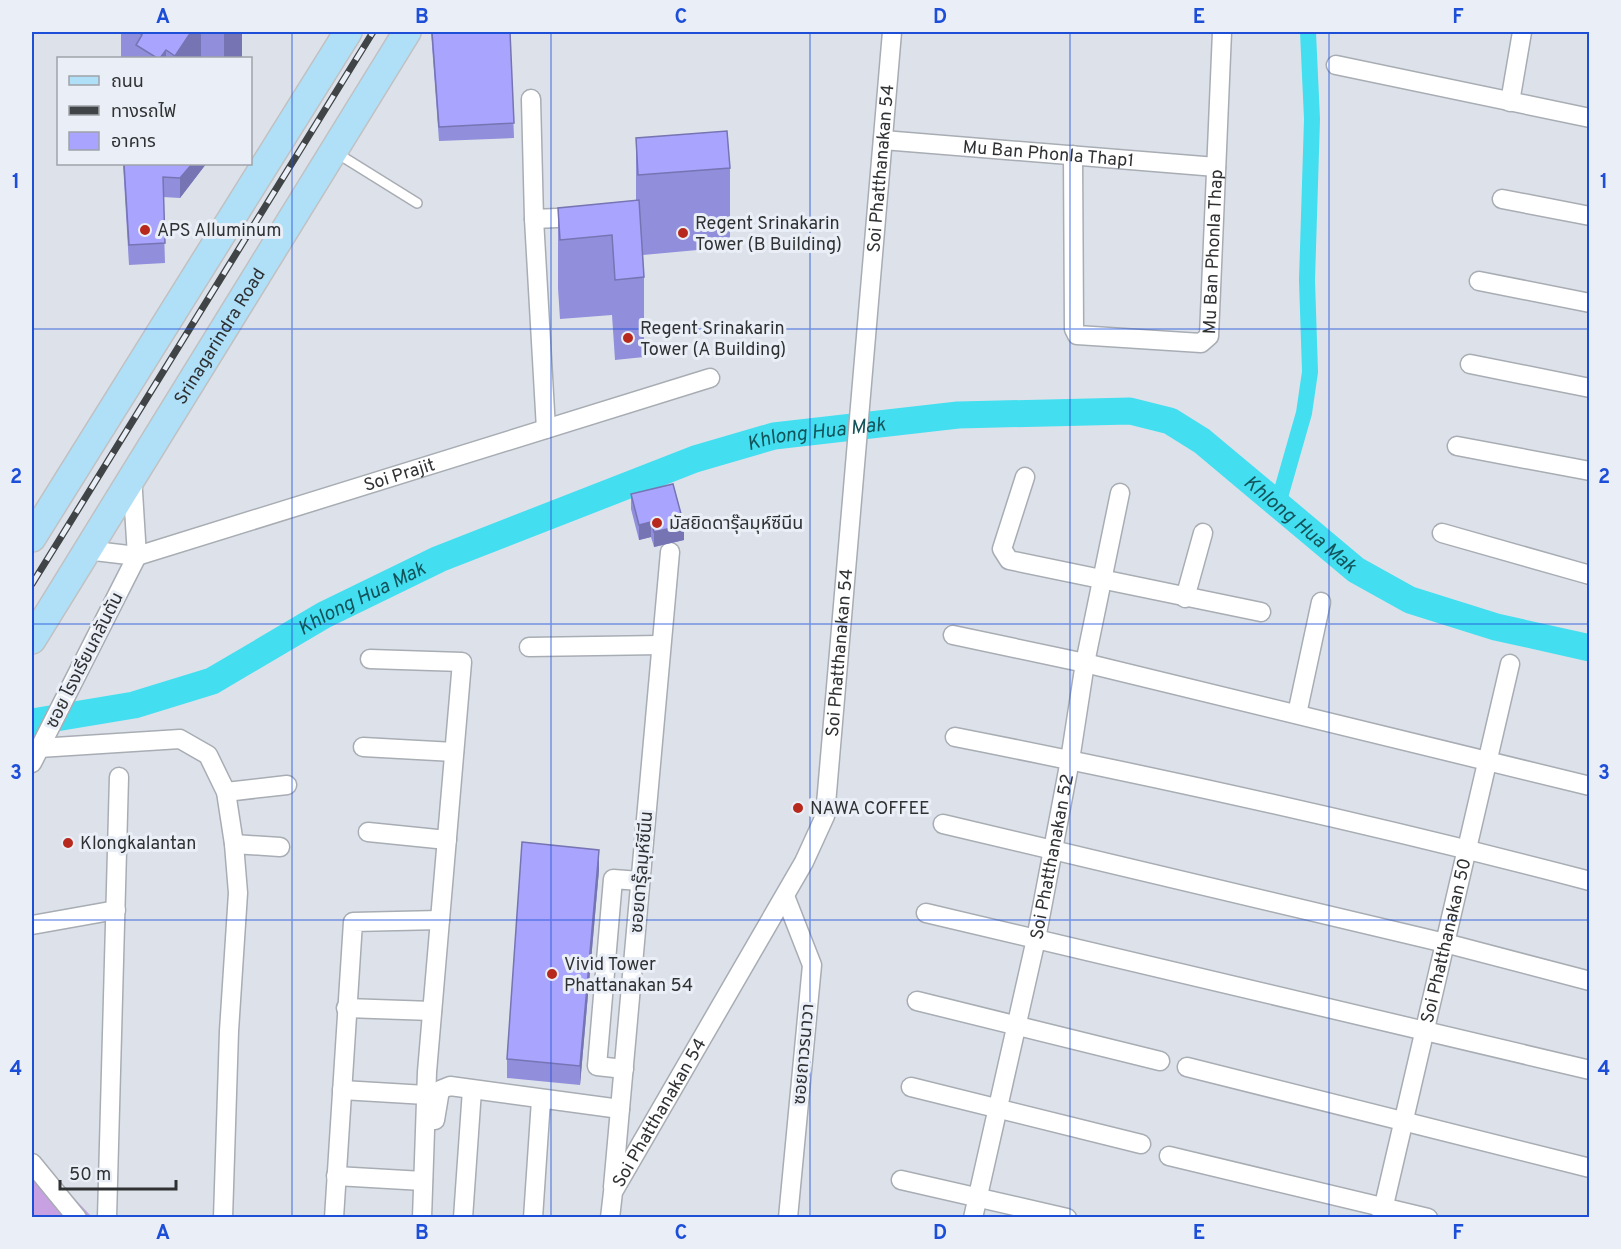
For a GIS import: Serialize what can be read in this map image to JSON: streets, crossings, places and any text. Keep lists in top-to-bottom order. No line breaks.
{"streets":{"main road":["Srinagarindra Road"],"street":["Mu Ban Phonla Thap1","Soi Phatthanakan 54","Mu Ban Phonla Thap","Soi Prajit","ซอย โรงเรียนกลันตัน","Soi Phatthanakan 52","ซอยดารุ๊ลมุห์ซีนีน","Soi Phatthanakan 50","ซอยถาวรนาวา"]},"crossings":[["Mu Ban Phonla Thap1","Soi Phatthanakan 54"],["Mu Ban Phonla Thap1","Mu Ban Phonla Thap"],["Soi Phatthanakan 54","ซอยดารุ๊ลมุห์ซีนีน"],["Soi Phatthanakan 54","ซอยถาวรนาวา"],["Srinagarindra Road","Soi Prajit"],["Soi Prajit","ซอย โรงเรียนกลันตัน"]],"water":["Khlong Hua Mak"],"places":["APS Alluminum","Regent Srinakarin Tower (B Building)","Regent Srinakarin Tower (A Building)","มัสยิดดารุ๊ลมุห์ซีนีน","NAWA COFFEE","Klongkalantan","Vivid Tower Phattanakan 54"],"legend":["ถนน","ทางรถไฟ","อาคาร"],"scale_bar":"50 m","grid":{"columns":["A","B","C","D","E","F"],"rows":["1","2","3","4"]}}
